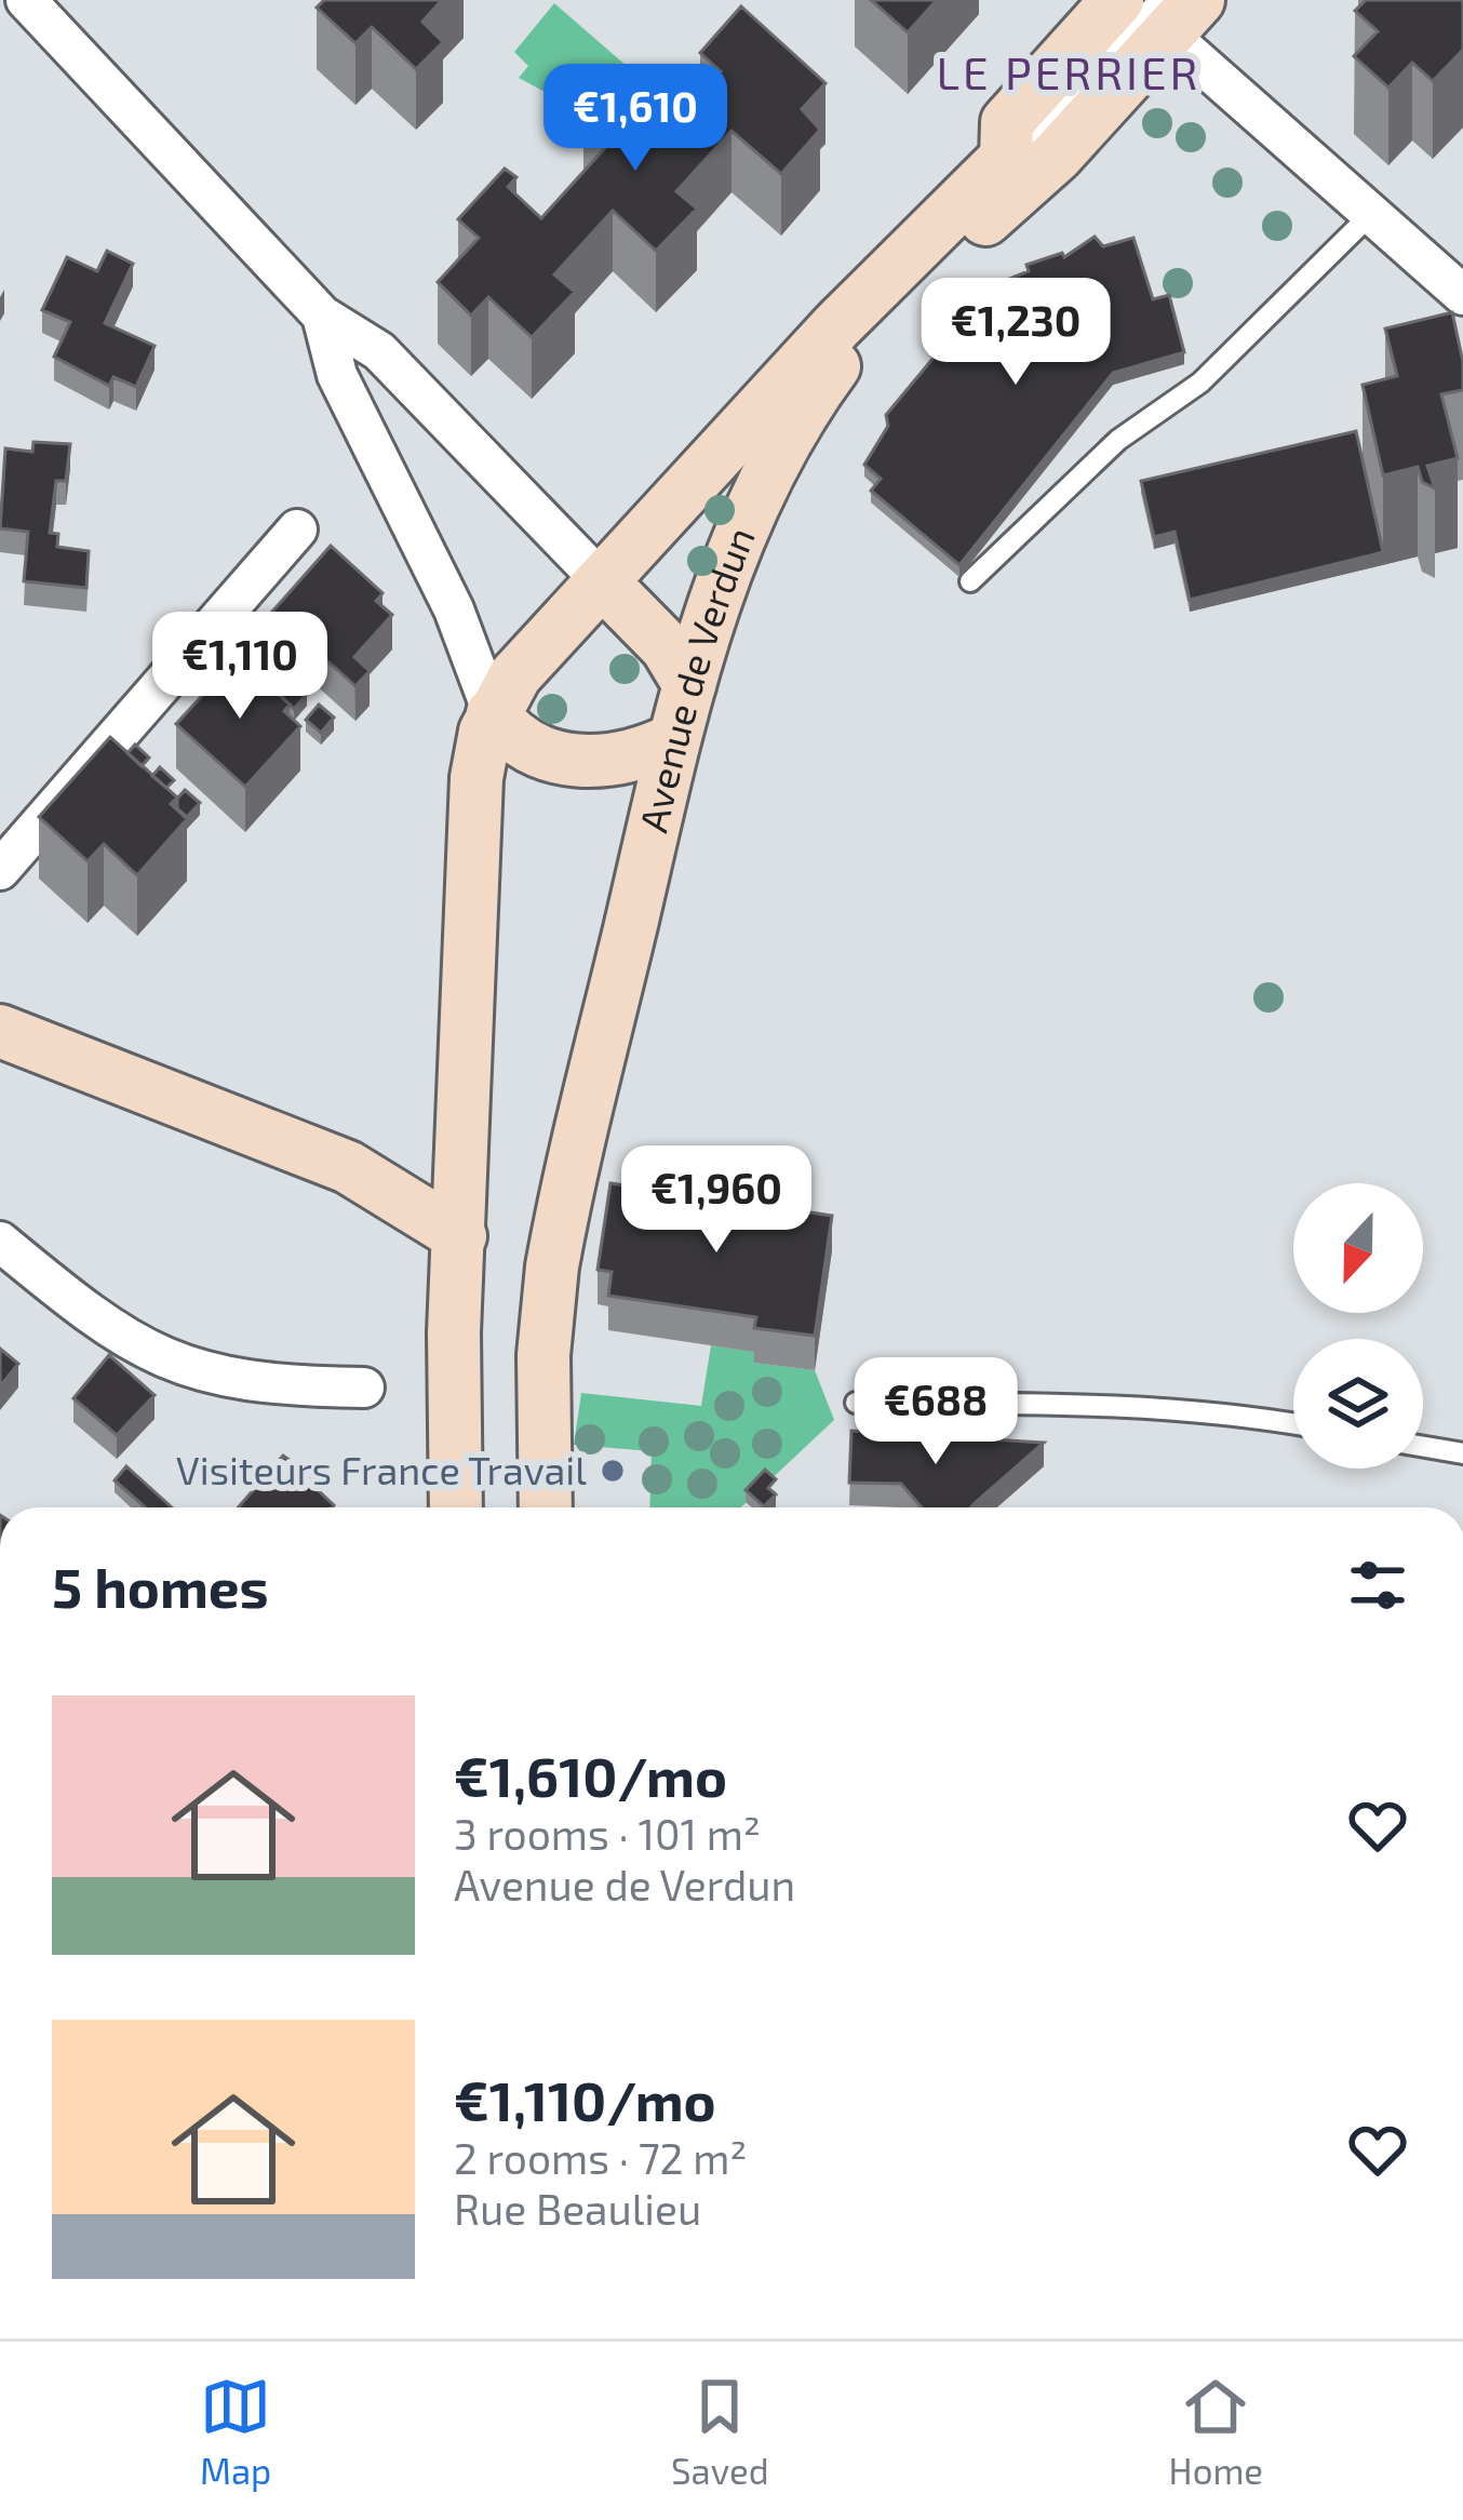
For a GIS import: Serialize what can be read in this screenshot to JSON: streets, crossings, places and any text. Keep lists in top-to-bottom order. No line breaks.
{"streets":{"street":["Avenue de Verdun"]},"districts":["LE PERRIER"],"places":["Visiteurs France Travail"],"north":"bottom","page":{"price":["€1,610","€1,230","€1,110","€1,960","€688"],"heading":"5 homes","list":[{"name":"€1,610/mo","note":"3 rooms · 101 m² · Avenue de Verdun"},{"name":"€1,110/mo","note":"2 rooms · 72 m² · Rue Beaulieu"}],"tabs":["Map","Saved","Home"]}}
